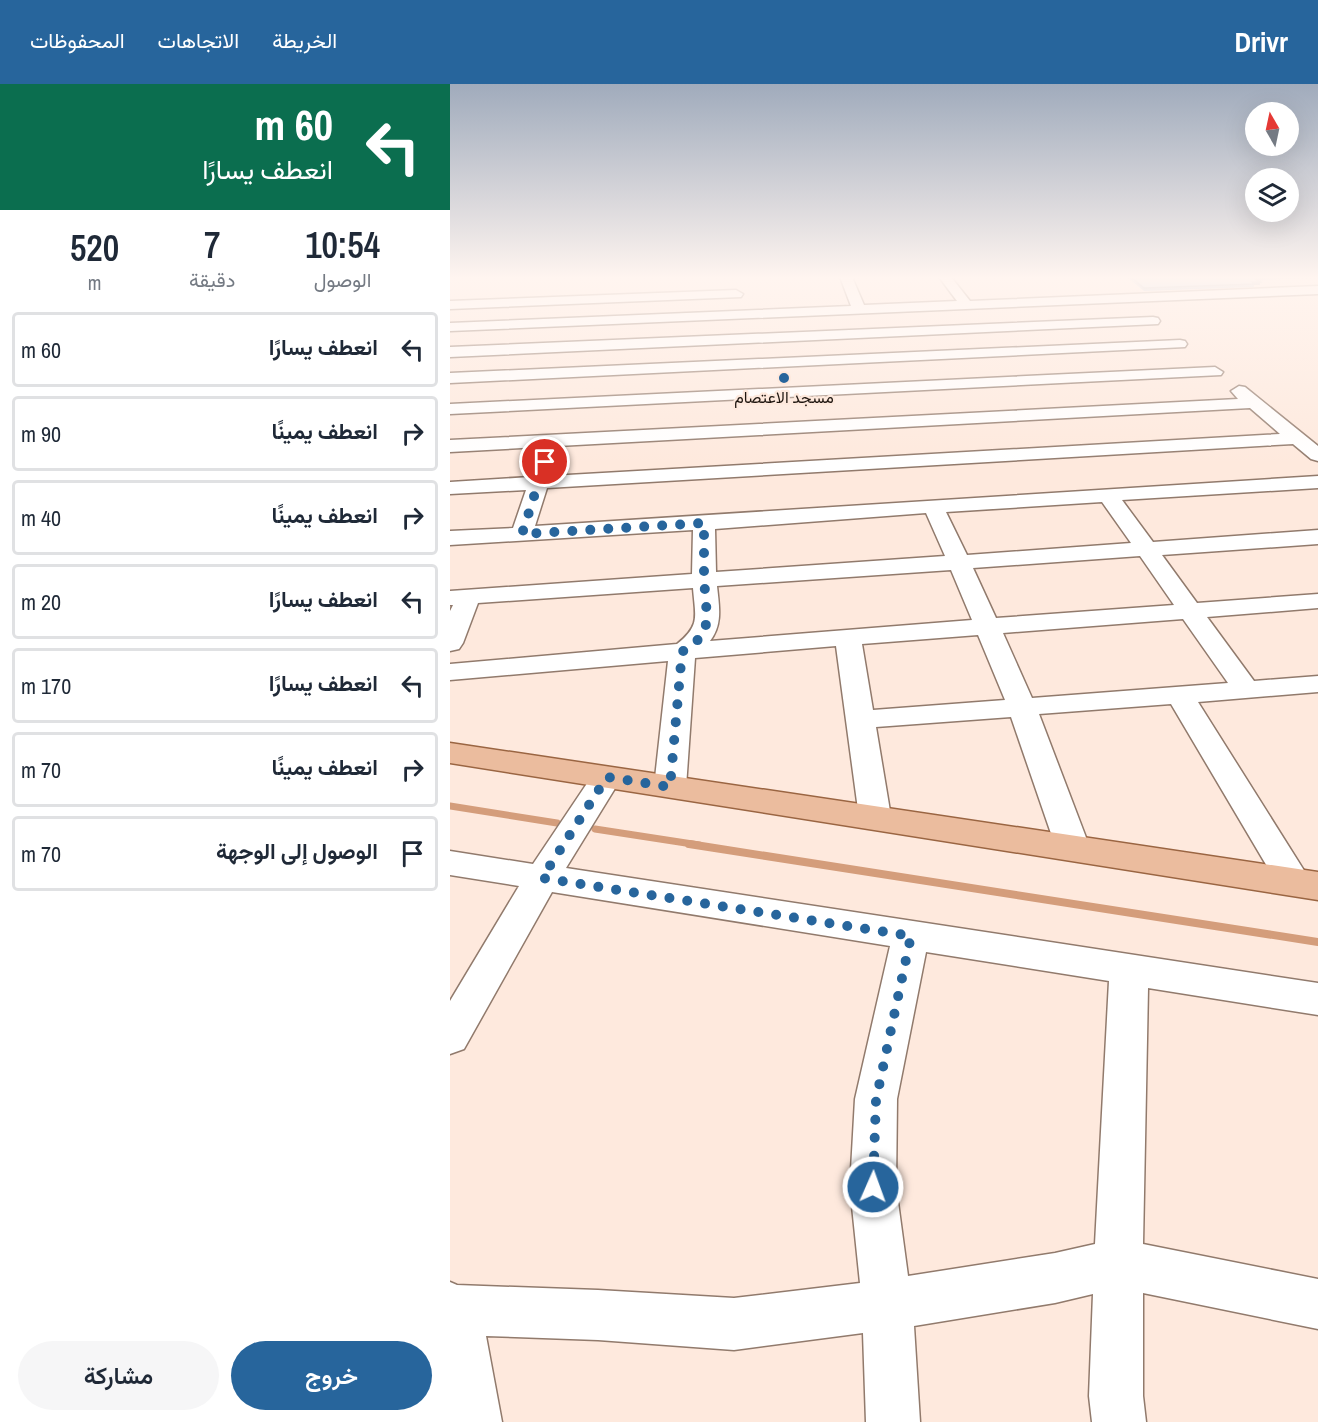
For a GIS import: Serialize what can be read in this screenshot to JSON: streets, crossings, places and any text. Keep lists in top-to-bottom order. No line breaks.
{"places":["مسجد الاعتصام"],"north":"top","page":{"header":"Drivr","nav":["الخريطة","الاتجاهات","المحفوظات"],"turn":["60 m","انعطف يسارًا"],"eta":["10:54","الوصول","7","دقيقة","520","m"],"list":[{"name":"انعطف يسارًا","value":"60 m"},{"name":"انعطف يمينًا","value":"90 m"},{"name":"انعطف يمينًا","value":"40 m"},{"name":"انعطف يسارًا","value":"20 m"},{"name":"انعطف يسارًا","value":"170 m"},{"name":"انعطف يمينًا","value":"70 m"},{"name":"الوصول إلى الوجهة","value":"70 m"}],"buttons":["خروج","مشاركة"]}}
